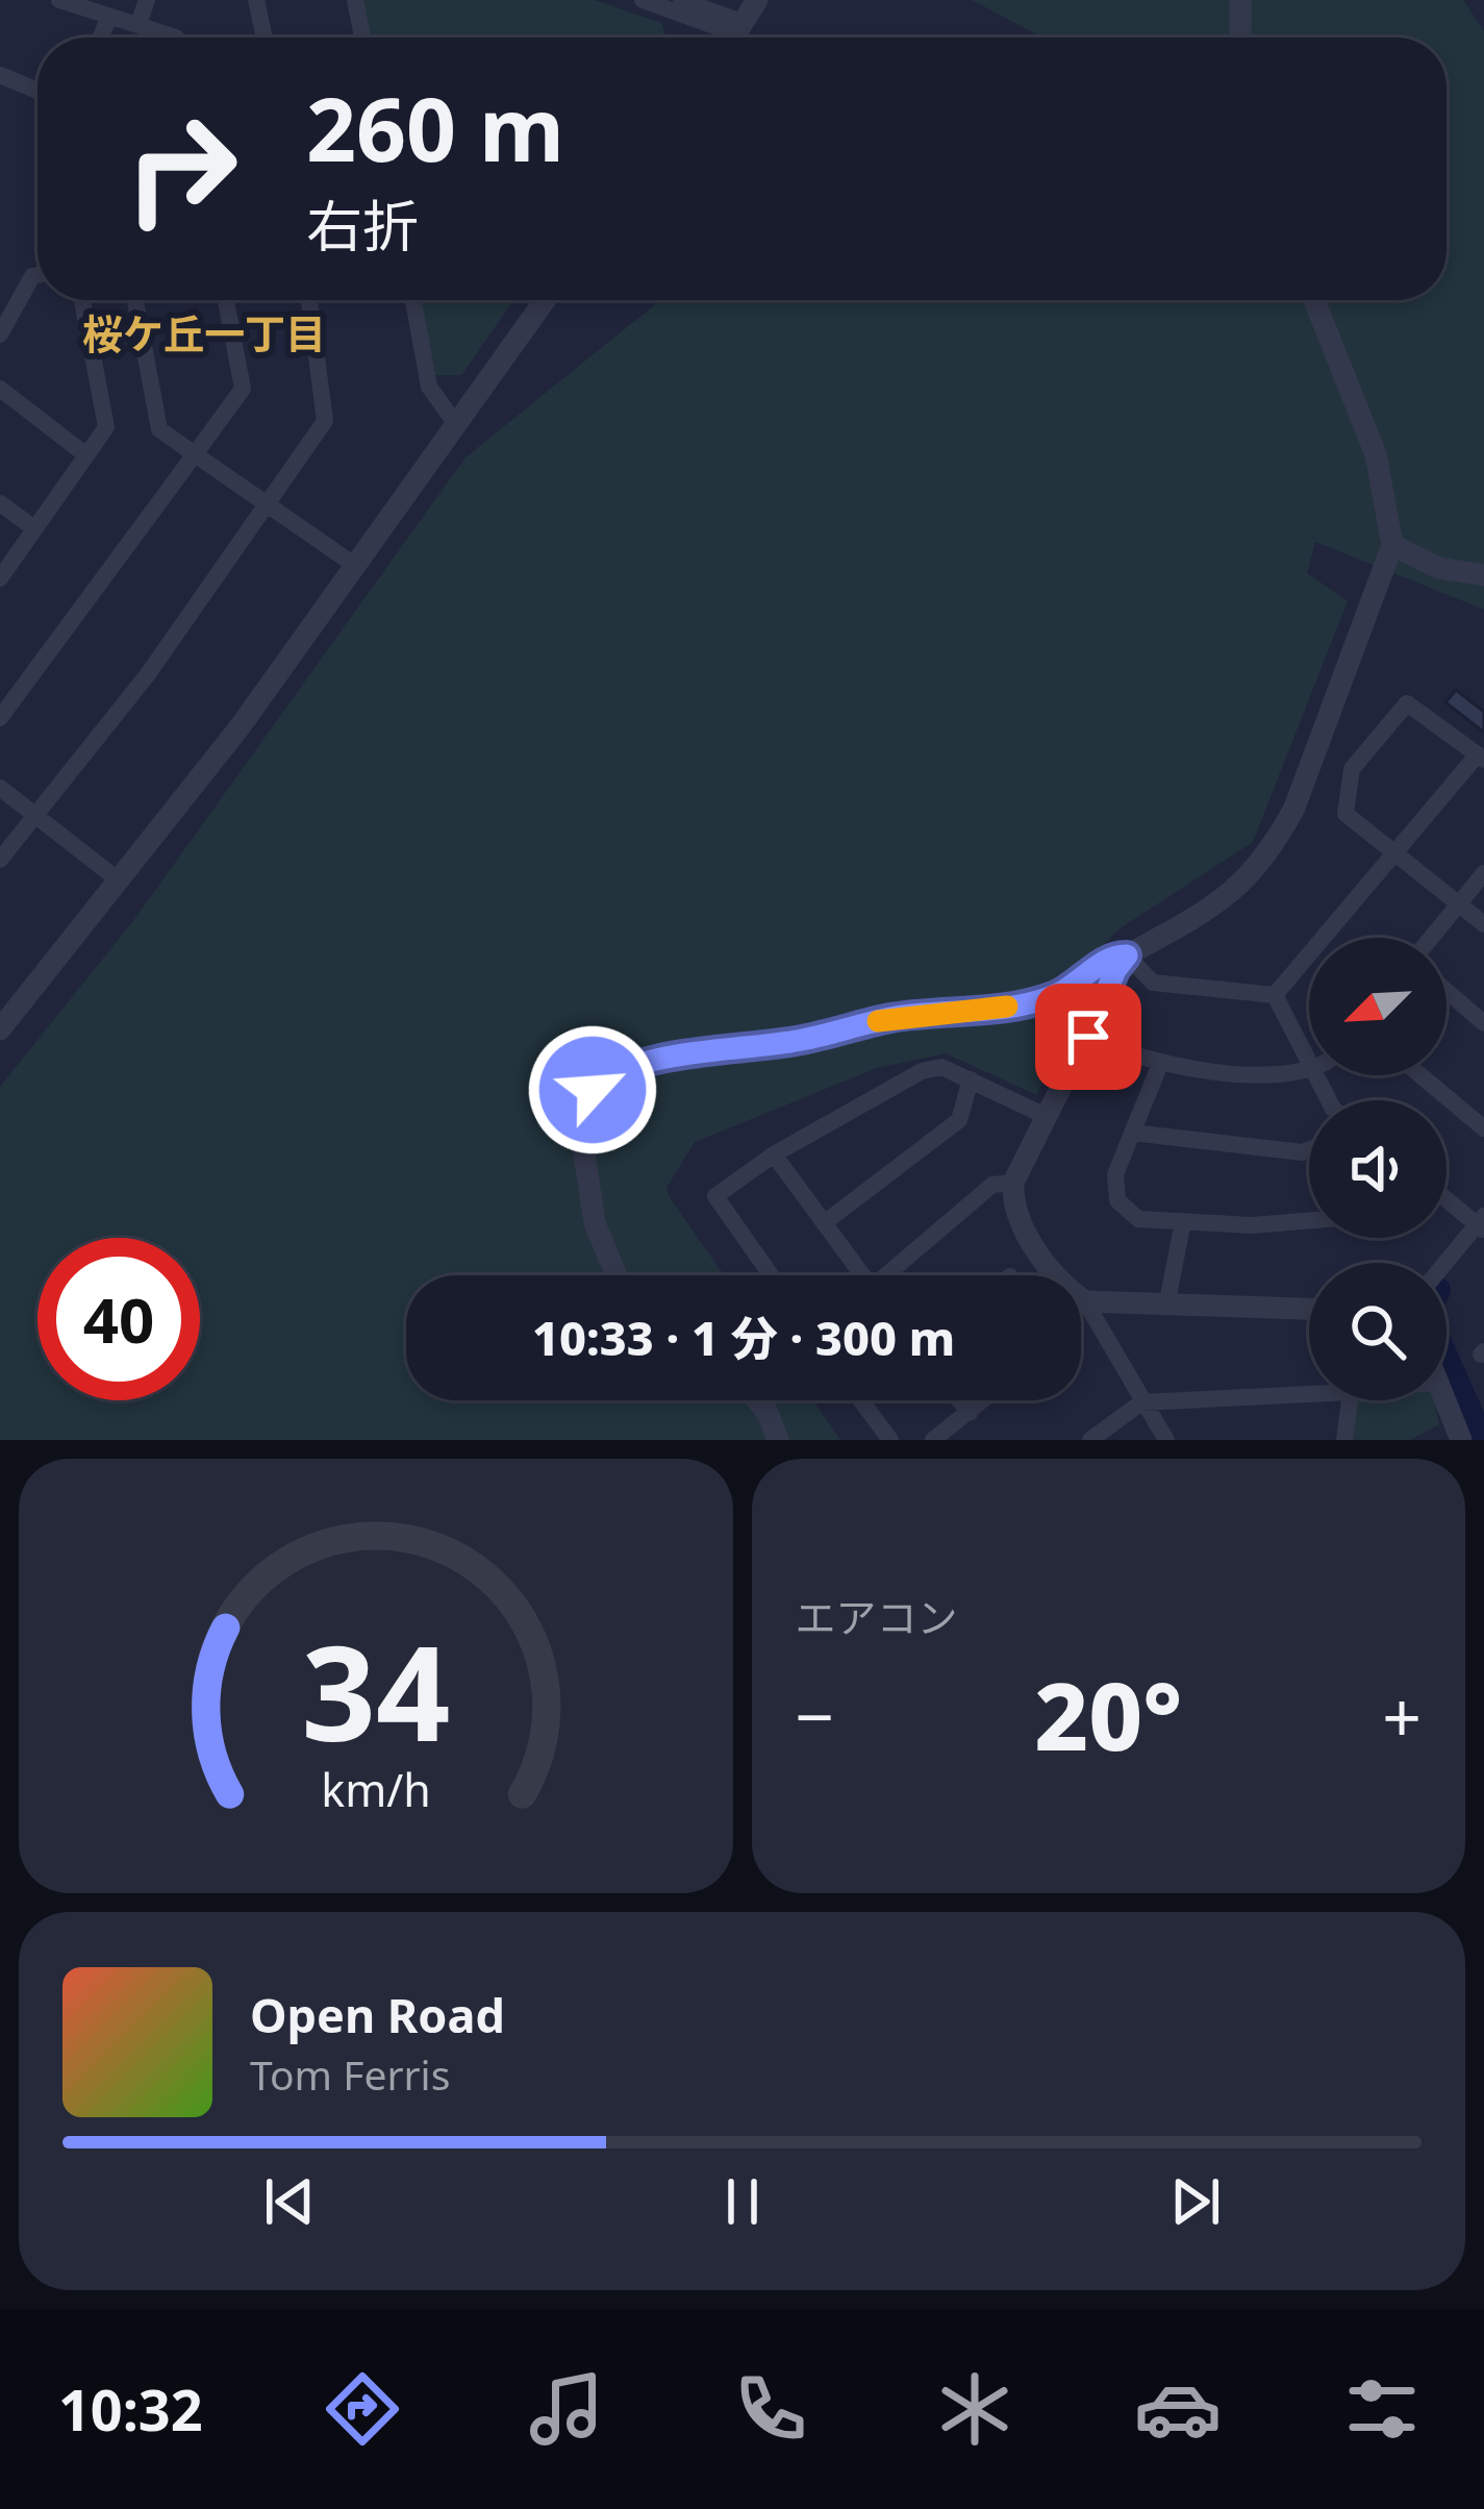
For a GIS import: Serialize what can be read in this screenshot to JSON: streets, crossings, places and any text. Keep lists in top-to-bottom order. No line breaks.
{"districts":["桜ケ丘一丁目"],"north":"bottom left","page":{"turn":["260 m","右折"],"limit":"40","trip":"10:33 · 1 分 · 300 m","tile":"エアコン","heat":["−","20°","+"],"song":["Open Road","Tom Ferris"],"tabs":"10:32","gauge":["34","km/h"]}}
